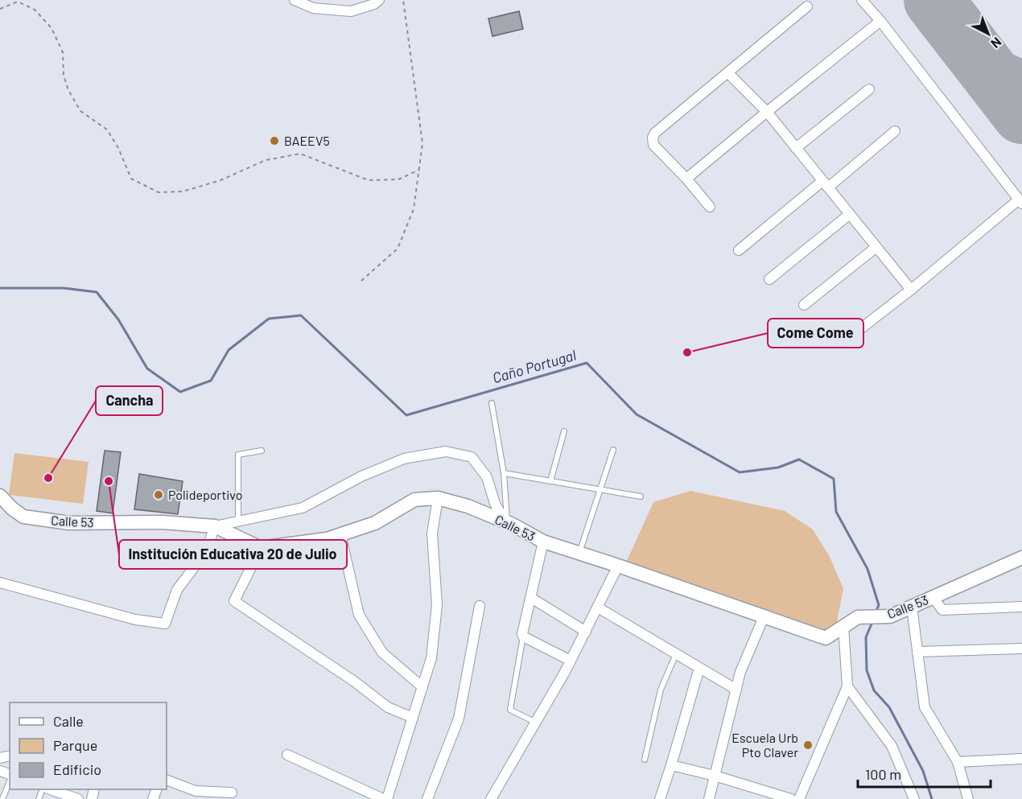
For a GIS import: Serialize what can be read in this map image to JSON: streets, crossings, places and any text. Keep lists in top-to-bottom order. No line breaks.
{"streets":{"street":["Calle 53"]},"water":["Caño Portugal"],"places":["BAEEV5","Come Come","Cancha","Institución Educativa 20 de Julio","Polideportivo","Escuela Urb Pto Claver"],"legend":["Calle","Parque","Edificio"],"scale_bar":"100 m","north":"bottom right"}
